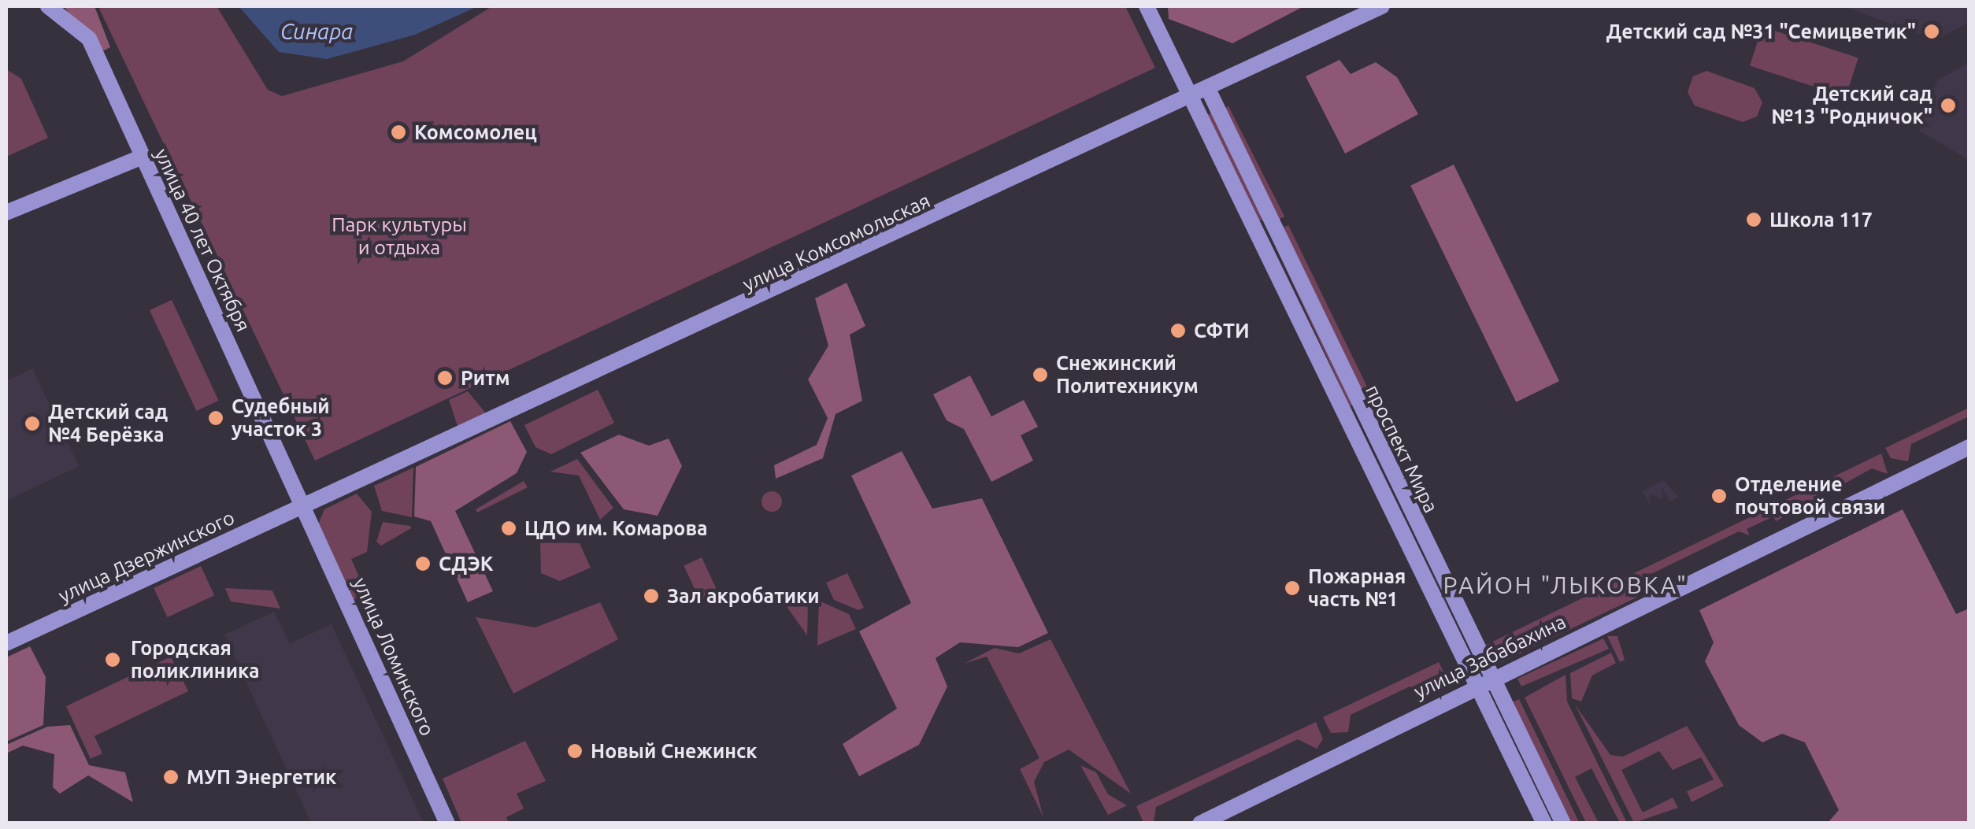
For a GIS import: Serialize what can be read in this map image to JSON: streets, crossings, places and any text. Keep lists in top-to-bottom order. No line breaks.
{"streets":{"street":["улица 40 лет Октября","улица Комсомольская","проспект Мира","улица Дзержинского","улица Ломинского","улица Забабахина"]},"crossings":[["улица 40 лет Октября","улица Комсомольская"],["улица 40 лет Октября","улица Дзержинского"],["улица 40 лет Октября","улица Ломинского"],["улица Комсомольская","проспект Мира"],["улица Комсомольская","улица Дзержинского"],["улица Комсомольская","улица Ломинского"],["проспект Мира","улица Забабахина"],["улица Дзержинского","улица Ломинского"]],"districts":["РАЙОН \"ЛЫКОВКА\""],"water":["Синара"],"parks":["Парк культуры и отдыха"],"places":["Детский сад №31 \"Семицветик\"","Детский сад №13 \"Родничок\"","Комсомолец","Школа 117","СФТИ","Снежинский Политехникум","Ритм","Судебный участок 3","Детский сад №4 Берёзка","Отделение почтовой связи","ЦДО им. Комарова","СДЭК","Пожарная часть №1","Зал акробатики","Городская поликлиника","Новый Снежинск","МУП Энергетик"]}
